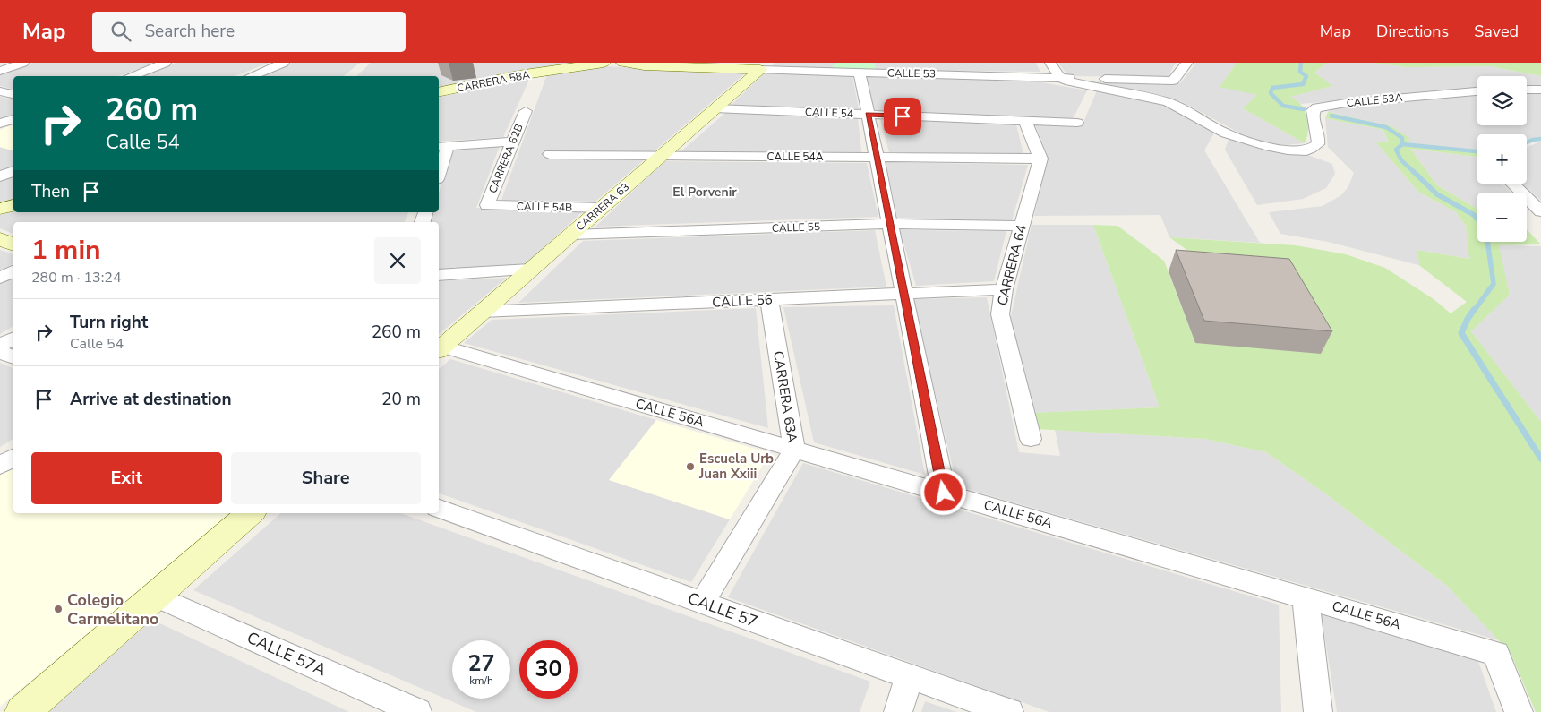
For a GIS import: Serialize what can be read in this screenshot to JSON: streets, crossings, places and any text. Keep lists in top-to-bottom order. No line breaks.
{"streets":{"street":["CALLE 53","CARRERA 58A","CALLE 53A","CALLE 54","CALLE 54A","CARRERA 62B","CALLE 54B","CARRERA 63","CALLE 55","CARRERA 64","CALLE 56","CARRERA 63A","CALLE 56A","CALLE 57","CALLE 57A"]},"crossings":[["CALLE 53","CALLE 53A"],["CALLE 53","CARRERA 63"],["CALLE 54","CARRERA 63"],["CALLE 54A","CARRERA 63"],["CALLE 54A","CARRERA 64"],["CARRERA 62B","CALLE 54B"],["CALLE 54B","CARRERA 63"],["CARRERA 63","CALLE 55"],["CARRERA 63","CALLE 56"],["CALLE 55","CARRERA 64"],["CARRERA 64","CALLE 56"],["CALLE 56","CARRERA 63A"],["CARRERA 63A","CALLE 56A"],["CARRERA 63A","CALLE 57"]],"districts":["El Porvenir"],"places":["Escuela Urb Juan Xxiii","Colegio Carmelitano"],"page":{"header":"Map","search":"Search here","nav":["Map","Directions","Saved"],"map_buttons":["+","−"],"turn":["260 m","Calle 54"],"then":"Then","heading":["1 min","280 m · 13:24"],"list":[{"name":"Turn right","note":"Calle 54","value":"260 m"},{"name":"Arrive at destination","value":"20 m"}],"buttons":["Exit","Share"],"speed":"27 km/h","limit":"30"}}
